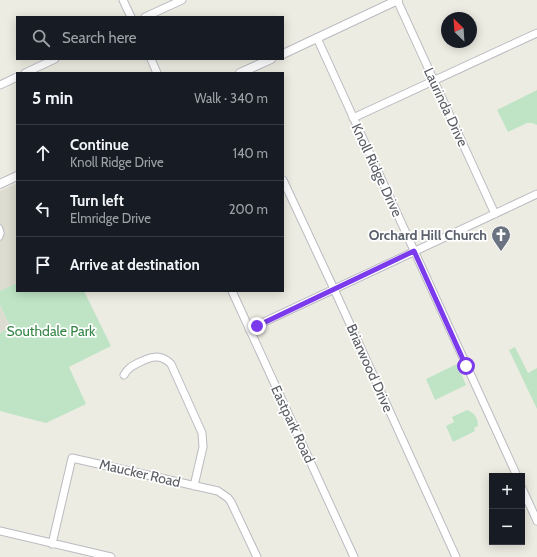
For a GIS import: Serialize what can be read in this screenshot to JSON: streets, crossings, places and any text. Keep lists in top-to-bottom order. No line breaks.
{"streets":{"street":["Laurinda Drive","Knoll Ridge Drive","Briarwood Drive","Eastpark Road","Maucker Road"]},"parks":["Southdale Park"],"places":{"church":["Orchard Hill Church"]},"north":"top left","page":{"search":"Search here","heading":["5 min","Walk · 340 m"],"list":[["Continue","Knoll Ridge Drive","140 m"],["Turn left","Elmridge Drive","200 m"],"Arrive at destination"],"map_buttons":["+","−"]}}
